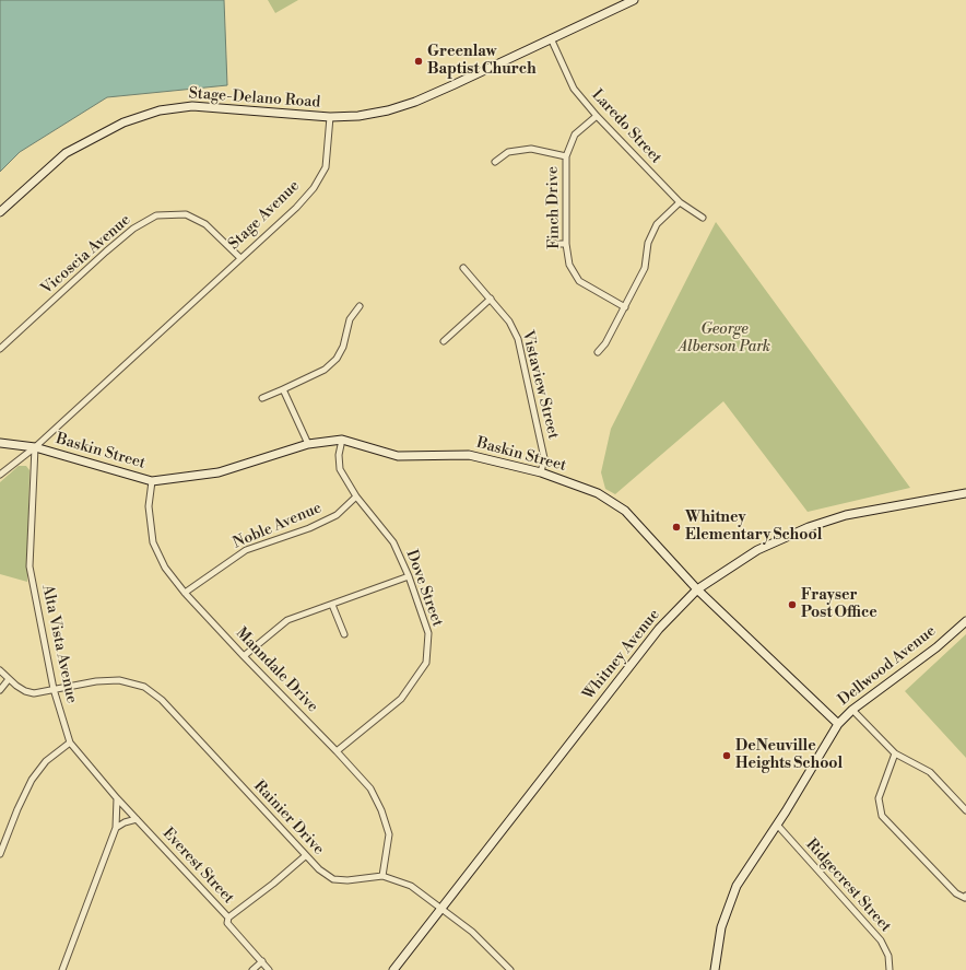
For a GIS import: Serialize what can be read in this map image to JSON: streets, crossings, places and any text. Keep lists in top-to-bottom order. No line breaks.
{"streets":{"main road":["Stage-Delano Road","Baskin Street","Whitney Avenue","Dellwood Avenue"],"street":["Laredo Street","Finch Drive","Stage Avenue","Vicoscia Avenue","Vistaview Street","Noble Avenue","Dove Street","Alta Vista Avenue","Manndale Drive","Rainier Drive","Everest Street","Ridgecrest Street"]},"crossings":[["Stage-Delano Road","Stage Avenue"],["Laredo Street","Finch Drive"],["Stage Avenue","Vicoscia Avenue"],["Stage Avenue","Baskin Street"],["Stage Avenue","Alta Vista Avenue"],["Vistaview Street","Baskin Street"],["Baskin Street","Dove Street"],["Baskin Street","Alta Vista Avenue"],["Baskin Street","Whitney Avenue"],["Baskin Street","Dellwood Avenue"],["Baskin Street","Manndale Drive"],["Noble Avenue","Dove Street"],["Noble Avenue","Manndale Drive"],["Dove Street","Manndale Drive"],["Alta Vista Avenue","Rainier Drive"],["Alta Vista Avenue","Everest Street"],["Whitney Avenue","Rainier Drive"],["Dellwood Avenue","Ridgecrest Street"],["Manndale Drive","Rainier Drive"],["Rainier Drive","Everest Street"]],"parks":["George Alberson Park"],"places":["Greenlaw Baptist Church","Whitney Elementary School","Frayser Post Office","DeNeuville Heights School"]}
